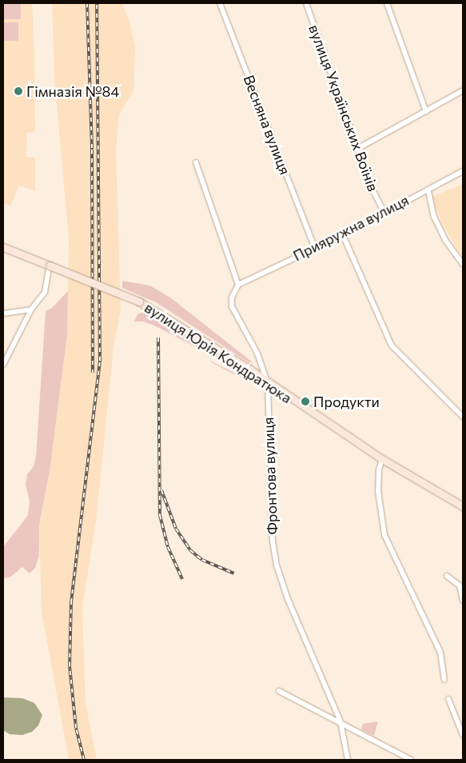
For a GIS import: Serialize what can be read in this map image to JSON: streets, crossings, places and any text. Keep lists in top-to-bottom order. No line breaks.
{"streets":{"street":["вулиця Українських Воїнів","Весняна вулиця","Прияружна вулиця","вулиця Юрія Кондратюка","Фронтова вулиця"]},"crossings":[["вулиця Українських Воїнів","Прияружна вулиця"],["Весняна вулиця","Прияружна вулиця"],["Прияружна вулиця","Фронтова вулиця"],["вулиця Юрія Кондратюка","Фронтова вулиця"]],"places":["Гімназія №84","Продукти"]}
